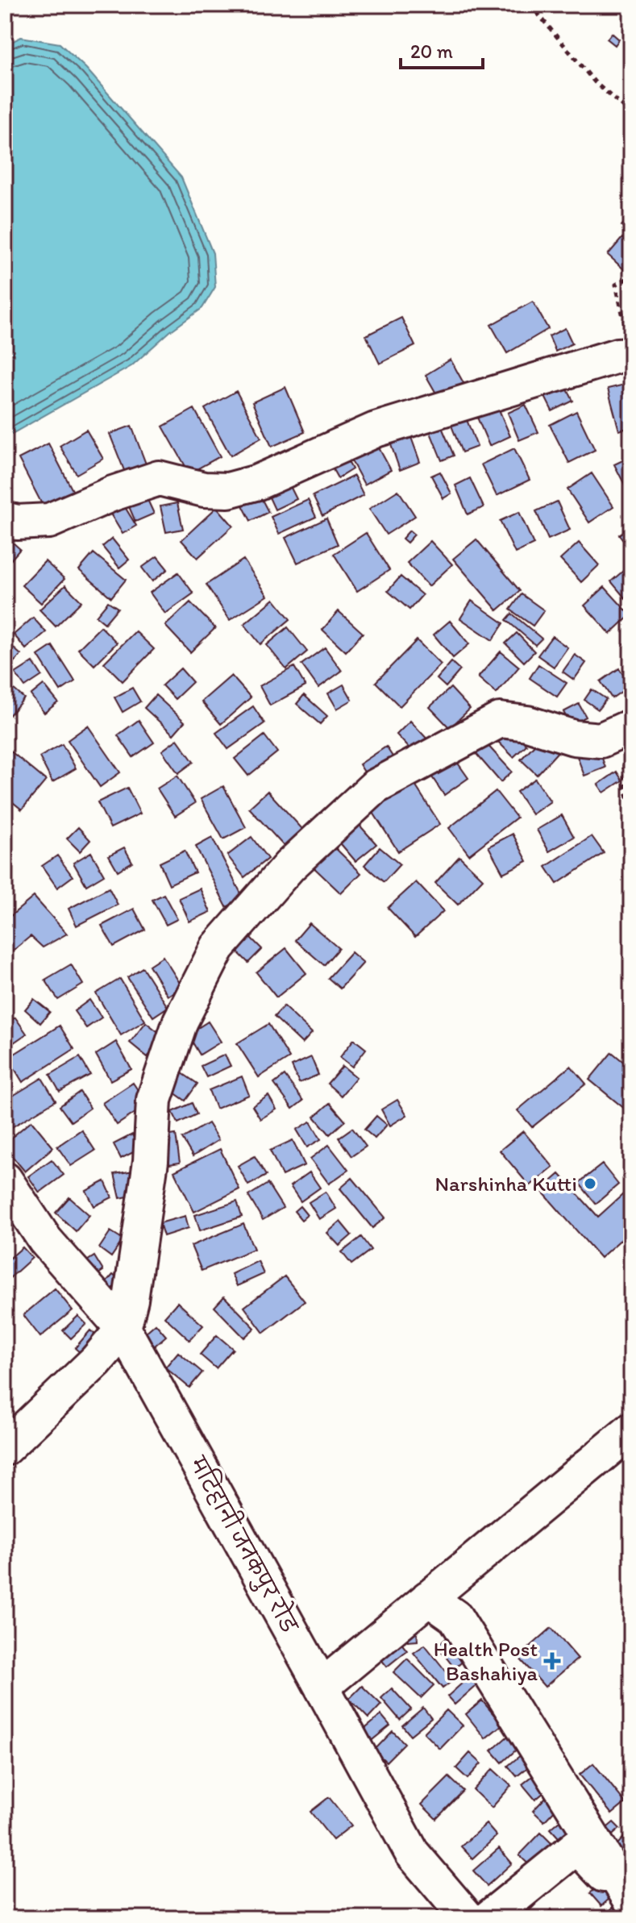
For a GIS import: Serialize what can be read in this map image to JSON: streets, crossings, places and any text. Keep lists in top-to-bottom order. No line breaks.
{"streets":{"street":["मटिहानी जनकपुर रोड"]},"places":{"other":["Narshinha Kutti"],"health":["Health Post Bashahiya"]},"scale_bar":"20 m"}
